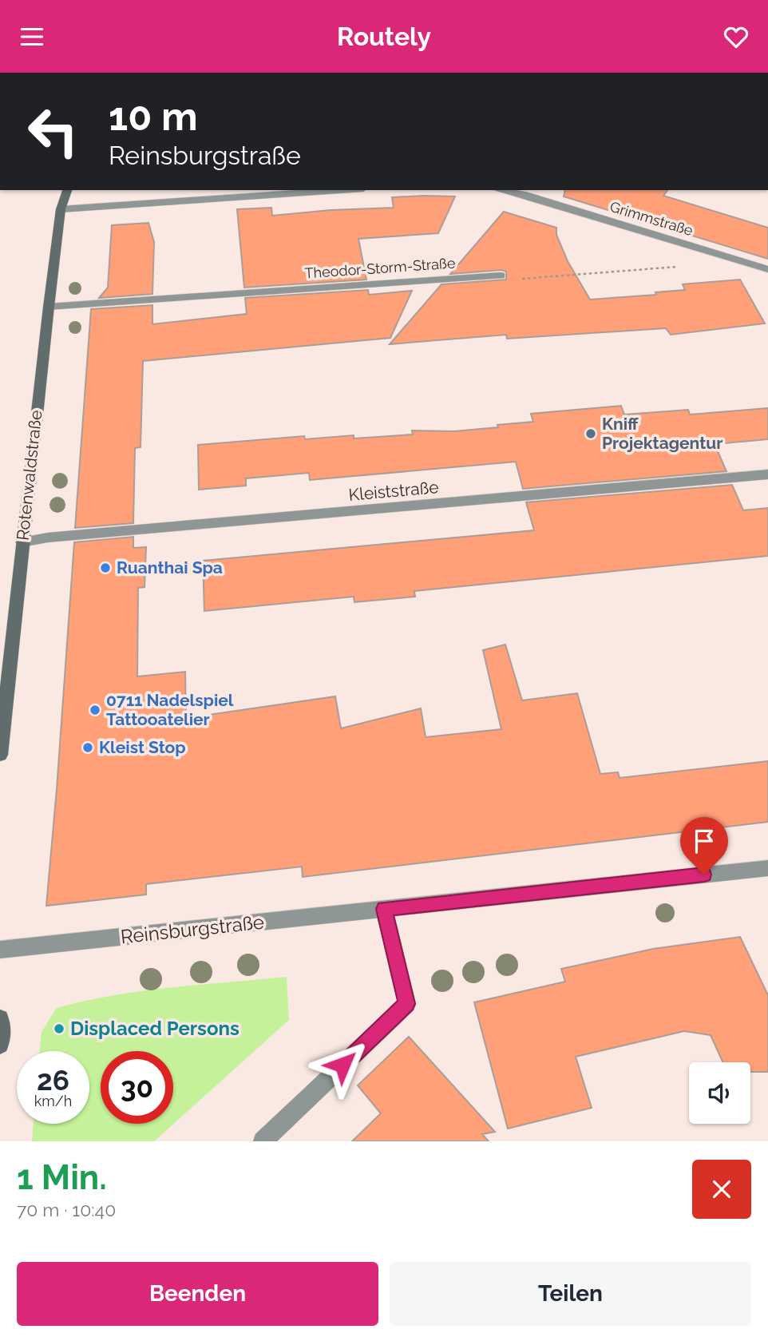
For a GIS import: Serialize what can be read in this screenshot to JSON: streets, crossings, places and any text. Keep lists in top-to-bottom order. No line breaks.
{"streets":{"main road":["Rotenwaldstraße"],"street":["Grimmstraße","Theodor-Storm-Straße","Kleiststraße","Reinsburgstraße"]},"crossings":[["Theodor-Storm-Straße","Rotenwaldstraße"],["Rotenwaldstraße","Kleiststraße"]],"places":["Kniff Projektagentur","Ruanthai Spa","0711 Nadelspiel Tattooatelier","Kleist Stop","Displaced Persons"],"page":{"header":"Routely","turn":["10 m","Reinsburgstraße"],"speed":"26 km/h","limit":"30","heading":["1 Min.","70 m · 10:40"],"buttons":["Beenden","Teilen"]}}
